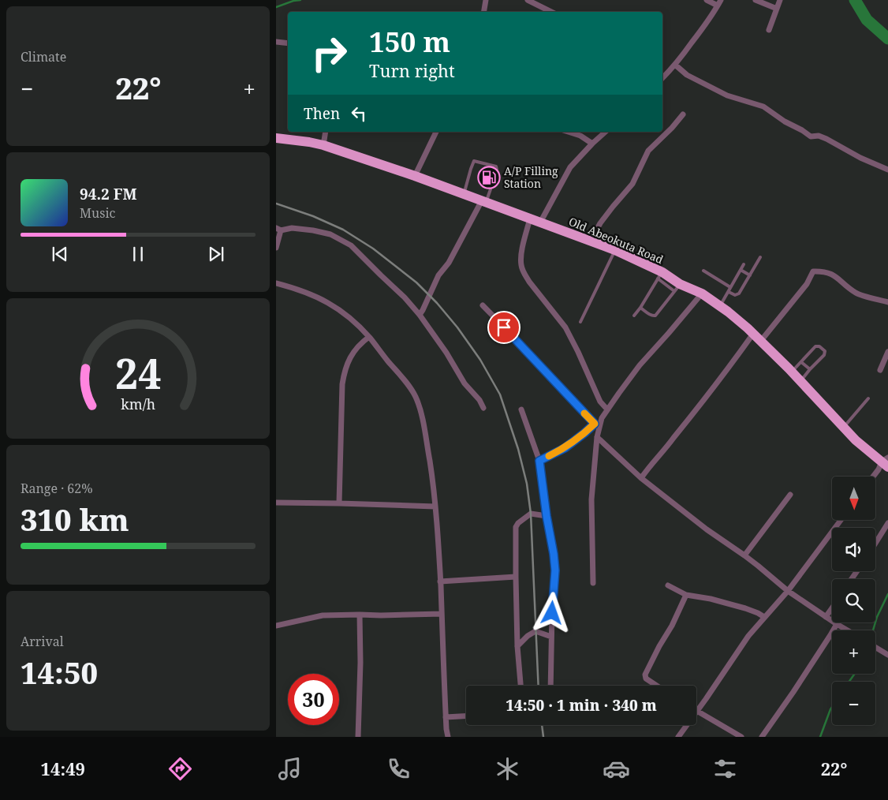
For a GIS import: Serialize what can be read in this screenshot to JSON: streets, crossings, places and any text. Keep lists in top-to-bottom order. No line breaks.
{"streets":{"highway":["Old Abeokuta Road"]},"places":{"fuel station":["A/P Filling Station"]},"north":"bottom","page":{"tile":["Climate",["Range · 62%","310 km"],["Arrival","14:50"]],"turn":["150 m","Turn right"],"heat":["−","22°","+"],"then":"Then","song":["94.2 FM","Music"],"map_buttons":["+","−"],"limit":"30","trip":"14:50 · 1 min · 340 m","tabs":["14:49","22°"],"gauge":["24","km/h"]}}
